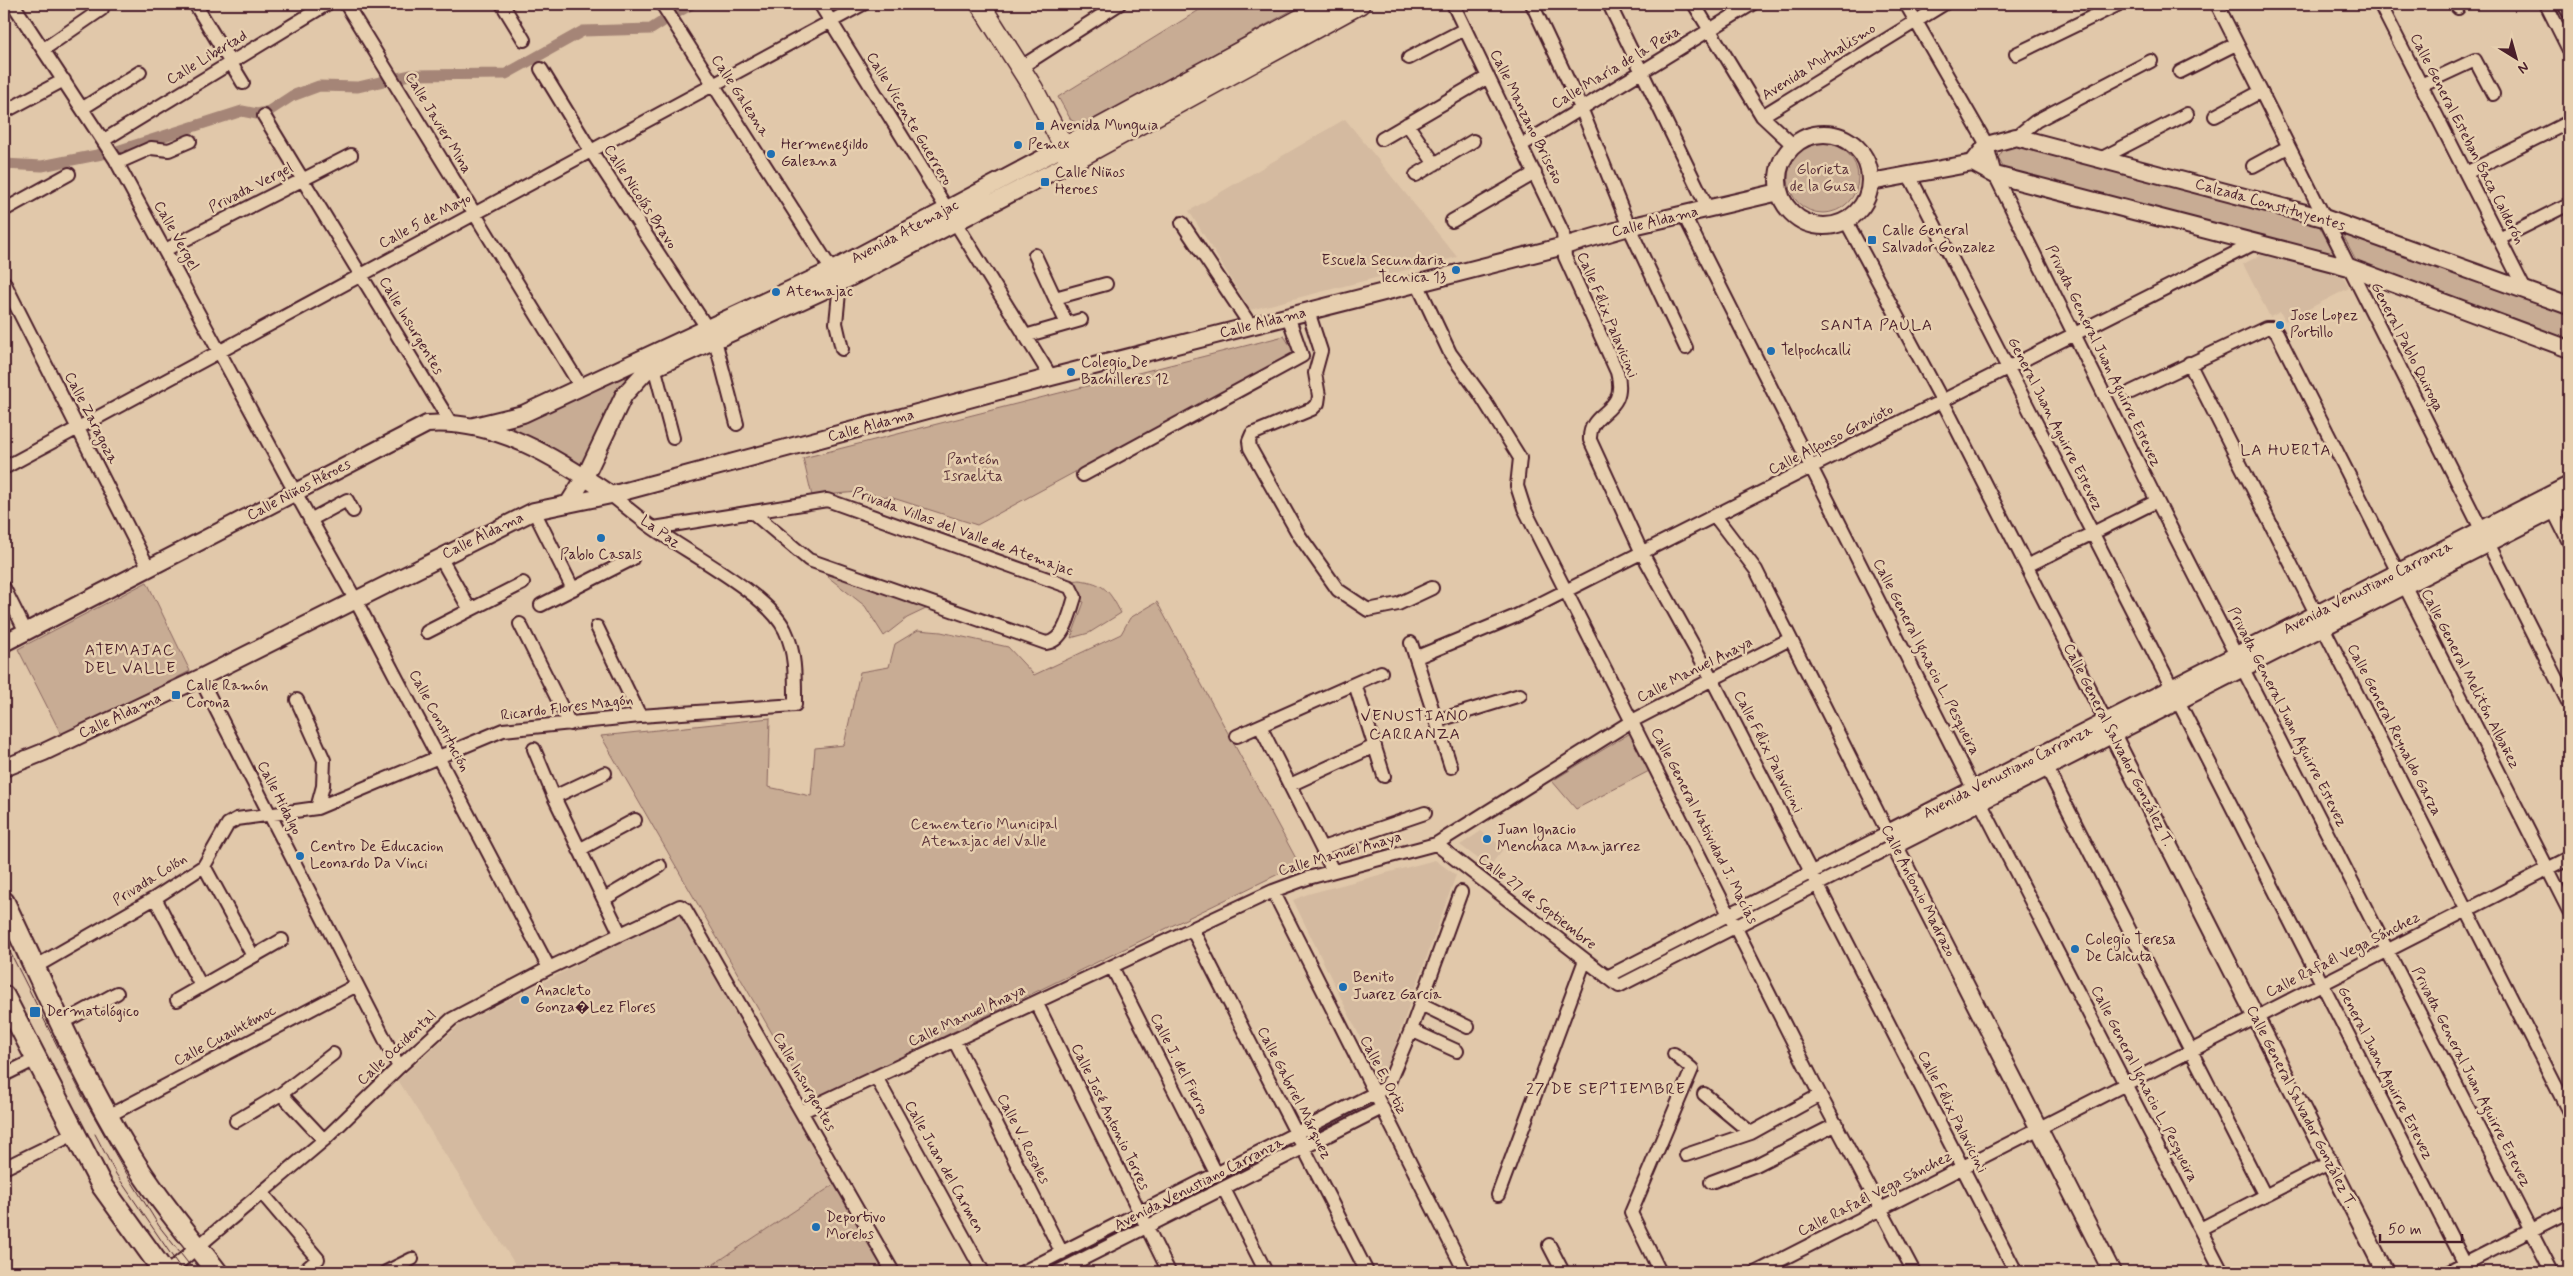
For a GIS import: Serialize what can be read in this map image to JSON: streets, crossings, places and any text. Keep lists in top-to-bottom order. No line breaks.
{"streets":{"main road":["Avenida Atemajac"],"street":["Calle Libertad","Avenida Mutualismo","Calle María de la Peña","Calle Galeana","Calle Manzano Briseño","Calle Vicente Guerrero","Calle Javier Mina","Calle General Esteban Baca Calderón","Privada Vergel","Calle Nicolás Bravo","Calzada Constituyentes","Calle 5 de Mayo","Calle Aldama","Calle Vergel","Calle Félix Palavicini","Calle Insurgentes","General Pablo Quiroga","Privada General Juan Aguirre Estevez","Calle Zaragoza","General Juan Aguirre Estevez","Calle Alfonso Gravioto","Calle Niños Héroes","La Paz","Privada Villas del Valle de Atemajac","Avenida Venustiano Carranza","Calle General Ignacio L. Pesqueira","Calle Manuel Anaya","Calle General Melitón Albañez","Ricardo Flores Magón","Calle Constitución","Calle General Reynaldo Garza","Calle General Salvador González T.","Calle Hidalgo","Calle General Natividad J. Macías","Privada Colón","Calle Antonio Madrazo","Calle 27 de Septiembre","Calle Rafaél Vega Sánchez","Calle Cuauhtémoc","Calle Occidental","Calle J. del Fierro","Calle E. Ortiz","Calle Gabriel Márquez","Calle José Antonio Torres","Calle V. Rosales","Calle Juan del Carmen"]},"crossings":[["Calle Libertad","Calle Vergel"],["Avenida Mutualismo","Privada General Juan Aguirre Estevez"],["Calle María de la Peña","Calle Manzano Briseño"],["Calle Galeana","Calle 5 de Mayo"],["Calle Galeana","Avenida Atemajac"],["Calle Manzano Briseño","Calle Aldama"],["Calle Manzano Briseño","Calle Félix Palavicini"],["Calle Vicente Guerrero","Calle 5 de Mayo"],["Calle Vicente Guerrero","Calle Aldama"],["Calle Vicente Guerrero","Avenida Atemajac"],["Calle Javier Mina","Calle 5 de Mayo"],["Calle Javier Mina","Avenida Atemajac"],["Calle General Esteban Baca Calderón","Calzada Constituyentes"],["Privada Vergel","Calle Vergel"],["Privada Vergel","Calle Insurgentes"],["Calle Nicolás Bravo","Calle 5 de Mayo"],["Calle Nicolás Bravo","Avenida Atemajac"],["Calzada Constituyentes","General Pablo Quiroga"],["Calle 5 de Mayo","Calle Vergel"],["Calle 5 de Mayo","Calle Insurgentes"],["Calle 5 de Mayo","Calle Zaragoza"],["Calle Aldama","Avenida Atemajac"],["Calle Aldama","Calle Félix Palavicini"],["Calle Aldama","La Paz"],["Calle Aldama","Calle General Ignacio L. Pesqueira"],["Calle Aldama","Calle Constitución"],["Calle Aldama","Calle General Salvador González T."],["Calle Aldama","Calle Hidalgo"],["Calle Aldama","Calle General Natividad J. Macías"],["Avenida Atemajac","Calle Insurgentes"],["Avenida Atemajac","Calle Niños Héroes"],["Avenida Atemajac","La Paz"],["Calle Vergel","Calle Niños Héroes"],["Calle Vergel","Calle Constitución"],["Calle Félix Palavicini","Calle Alfonso Gravioto"],["Calle Félix Palavicini","Avenida Venustiano Carranza"],["Calle Félix Palavicini","Calle Manuel Anaya"],["Calle Félix Palavicini","Calle Rafaél Vega Sánchez"],["Calle Insurgentes","Calle Niños Héroes"],["Calle Insurgentes","La Paz"],["Calle Insurgentes","Calle Manuel Anaya"],["Calle Insurgentes","Calle Occidental"],["General Pablo Quiroga","Avenida Venustiano Carranza"],["Privada General Juan Aguirre Estevez","Calle Alfonso Gravioto"],["Privada General Juan Aguirre Estevez","Avenida Venustiano Carranza"],["Privada General Juan Aguirre Estevez","Calle Rafaél Vega Sánchez"],["Calle Zaragoza","Calle Niños Héroes"],["General Juan Aguirre Estevez","Calle Alfonso Gravioto"],["General Juan Aguirre Estevez","Avenida Venustiano Carranza"],["General Juan Aguirre Estevez","Calle Rafaél Vega Sánchez"],["Calle Alfonso Gravioto","Calle General Ignacio L. Pesqueira"],["Calle Alfonso Gravioto","Calle General Salvador González T."],["Calle Alfonso Gravioto","Calle General Natividad J. Macías"],["Calle Alfonso Gravioto","Calle Antonio Madrazo"],["Calle Niños Héroes","La Paz"],["Calle Niños Héroes","Calle Constitución"],["La Paz","Privada Villas del Valle de Atemajac"],["La Paz","Ricardo Flores Magón"],["Avenida Venustiano Carranza","Calle General Ignacio L. Pesqueira"],["Avenida Venustiano Carranza","Calle General Melitón Albañez"],["Avenida Venustiano Carranza","Calle General Reynaldo Garza"],["Avenida Venustiano Carranza","Calle General Salvador González T."],["Avenida Venustiano Carranza","Calle General Natividad J. Macías"],["Avenida Venustiano Carranza","Calle Antonio Madrazo"],["Avenida Venustiano Carranza","Calle 27 de Septiembre"],["Avenida Venustiano Carranza","Calle J. del Fierro"],["Avenida Venustiano Carranza","Calle E. Ortiz"],["Avenida Venustiano Carranza","Calle Gabriel Márquez"],["Avenida Venustiano Carranza","Calle José Antonio Torres"],["Avenida Venustiano Carranza","Calle V. Rosales"],["Calle General Ignacio L. Pesqueira","Calle Rafaél Vega Sánchez"],["Calle Manuel Anaya","Calle General Natividad J. Macías"],["Calle Manuel Anaya","Calle Antonio Madrazo"],["Calle Manuel Anaya","Calle 27 de Septiembre"],["Calle Manuel Anaya","Calle J. del Fierro"],["Calle Manuel Anaya","Calle E. Ortiz"],["Calle Manuel Anaya","Calle Gabriel Márquez"],["Calle Manuel Anaya","Calle José Antonio Torres"],["Calle Manuel Anaya","Calle V. Rosales"],["Calle Manuel Anaya","Calle Juan del Carmen"],["Calle General Melitón Albañez","Calle General Reynaldo Garza"],["Calle General Melitón Albañez","Calle Rafaél Vega Sánchez"],["Ricardo Flores Magón","Calle Constitución"],["Ricardo Flores Magón","Calle Hidalgo"],["Ricardo Flores Magón","Privada Colón"],["Calle Constitución","Calle Occidental"],["Calle General Reynaldo Garza","Calle Rafaél Vega Sánchez"],["Calle General Salvador González T.","Calle Rafaél Vega Sánchez"],["Calle Hidalgo","Privada Colón"],["Calle Hidalgo","Calle Cuauhtémoc"],["Calle Hidalgo","Calle Occidental"],["Calle General Natividad J. Macías","Calle Rafaél Vega Sánchez"],["Calle Antonio Madrazo","Calle Rafaél Vega Sánchez"]],"districts":["SANTA PAULA","LA HUERTA","ATEMAJAC DEL VALLE","VENUSTIANO CARRANZA","27 DE SEPTIEMBRE"],"parks":["Glorieta de la Gusa","Panteón Israelita","Cementerio Municipal Atemajac del Valle"],"places":{"transit":["Avenida Munguia","Calle Niños Heroes","Calle General Salvador Gonzalez","Calle Ramón Corona","Dermatológico"],"other":["Pemex","Hermenegildo Galeana","Escuela Secundaria Tecnica 13","Atemajac","Jose Lopez Portillo","Telpochcalli","Colegio De Bachilleres 12","Pablo Casals","Juan Ignacio Menchaca Manjarrez","Centro De Educacion Leonardo Da Vinci","Colegio Teresa De Calcuta","Benito Juarez Garcia","Anacleto Gonza�Lez Flores","Deportivo Morelos"]},"scale_bar":"50 m","north":"bottom right"}
